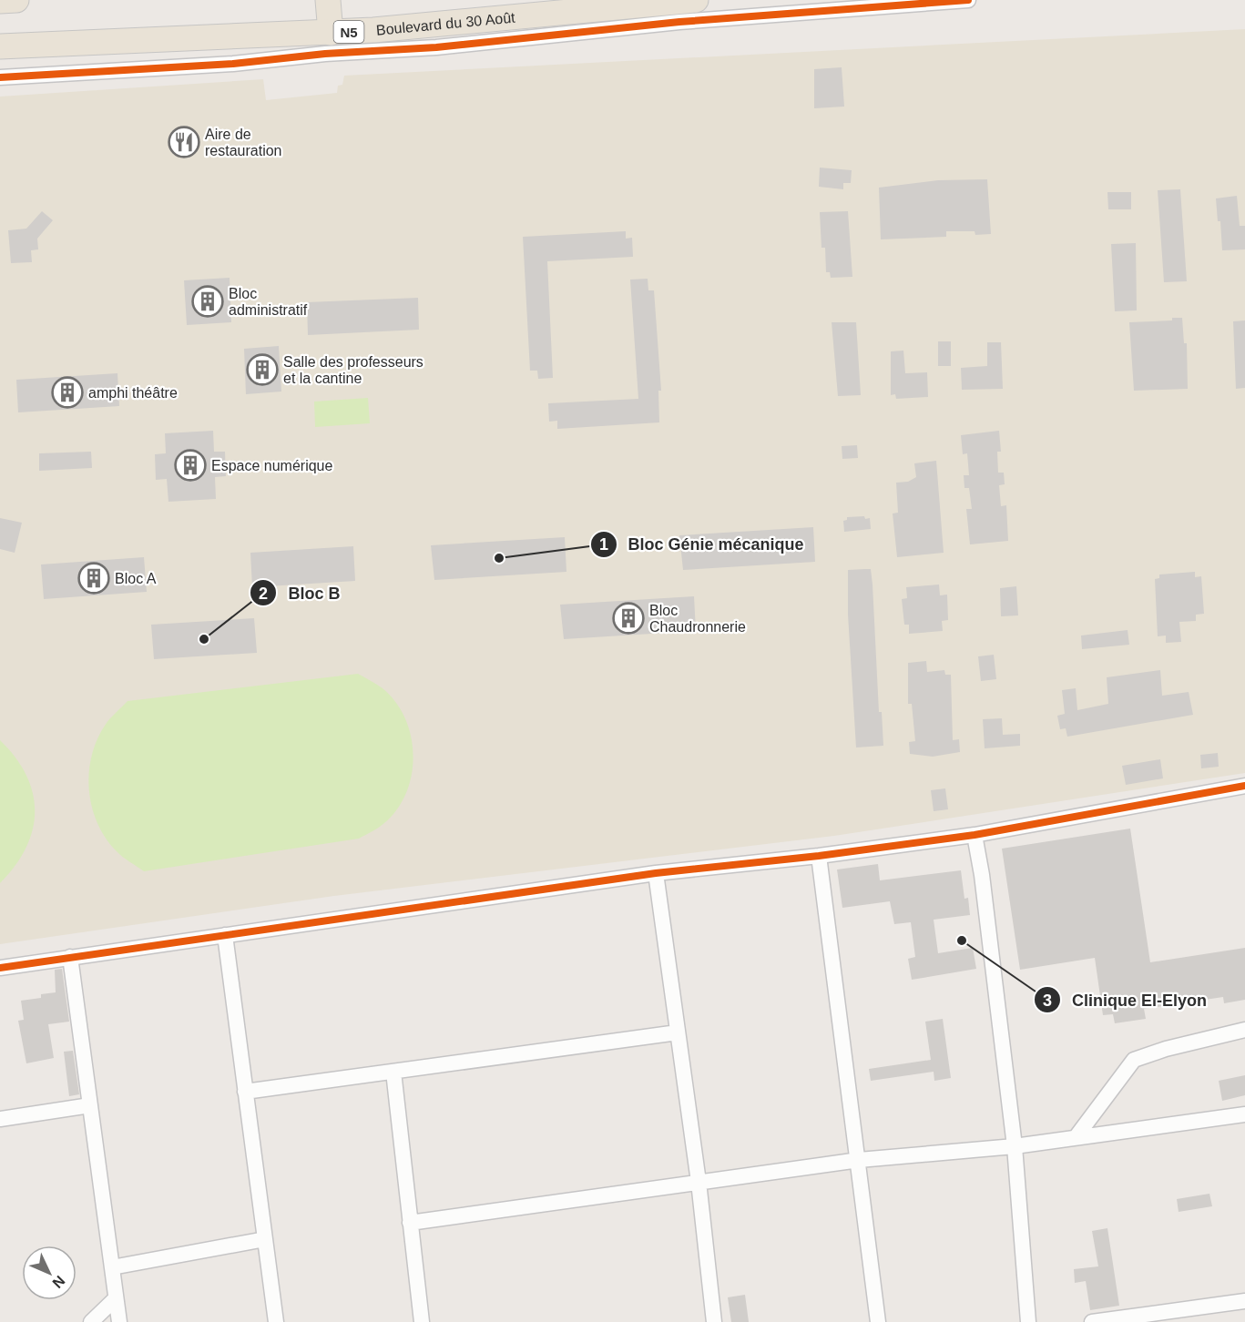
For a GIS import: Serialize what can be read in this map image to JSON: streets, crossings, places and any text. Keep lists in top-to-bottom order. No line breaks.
{"streets":{"highway":["Boulevard du 30 Août","N5"]},"places":{"restaurant":["Aire de restauration"],"building":["Bloc administratif","Salle des professeurs et la cantine","amphi théâtre","Espace numérique","Bloc A","Bloc Chaudronnerie"],"other":["Bloc Génie mécanique","Bloc B","Clinique El-Elyon"]},"north":"bottom right"}
